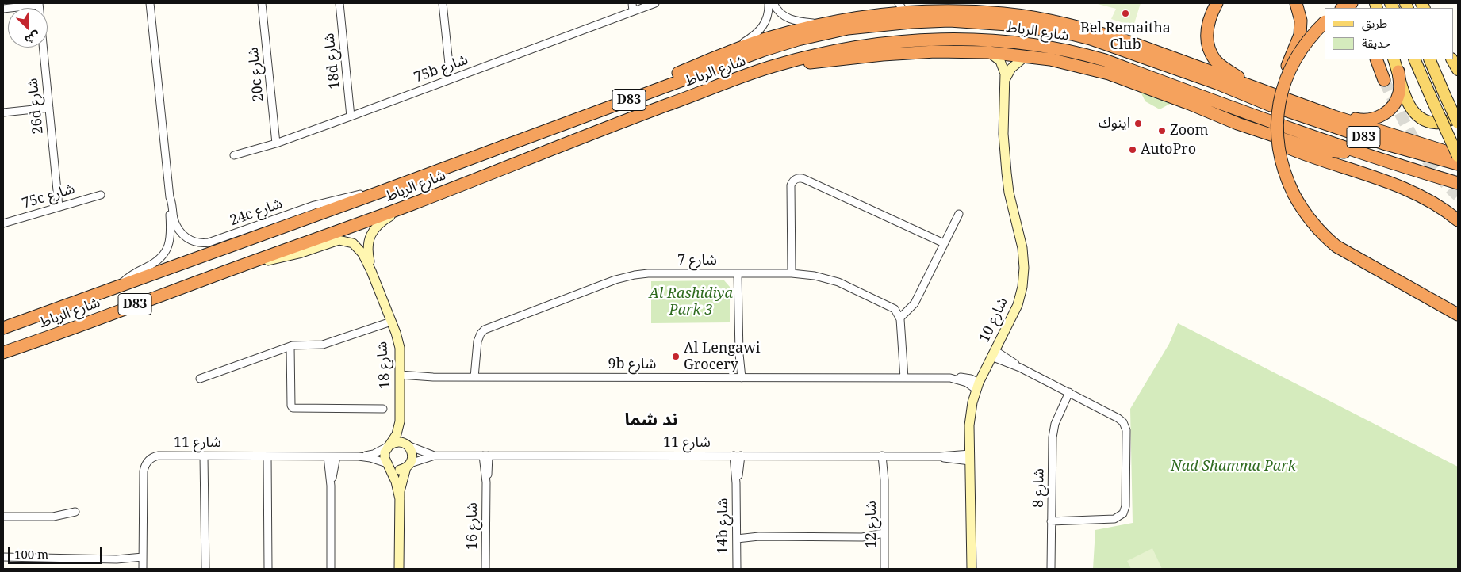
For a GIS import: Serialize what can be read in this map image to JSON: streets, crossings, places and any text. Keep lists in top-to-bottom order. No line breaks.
{"streets":{"highway":["شارع الرباط","D83"],"street":["18d شارع","75b شارع","20c شارع","26d شارع","75c شارع","24c شارع","شارع 7","شارع 10","9b شارع","شارع 18","شارع 11","شارع 8","شارع 12","شارع 16","14b شارع"]},"crossings":[["شارع الرباط","24c شارع"],["شارع الرباط","شارع 18"],["18d شارع","75b شارع"],["75b شارع","20c شارع"],["26d شارع","75c شارع"],["شارع 7","9b شارع"],["شارع 10","9b شارع"],["شارع 10","شارع 11"],["9b شارع","شارع 18"],["شارع 18","شارع 11"],["شارع 11","شارع 12"],["شارع 11","شارع 16"],["شارع 11","14b شارع"]],"districts":["ند شما"],"parks":["Al Rashidiya Park 3","Nad Shamma Park"],"places":["Bel Remaitha Club","اينوك","Zoom","AutoPro","Al Lengawi Grocery"],"legend":["طريق","حديقة"],"scale_bar":"100 m","north":"bottom right"}
